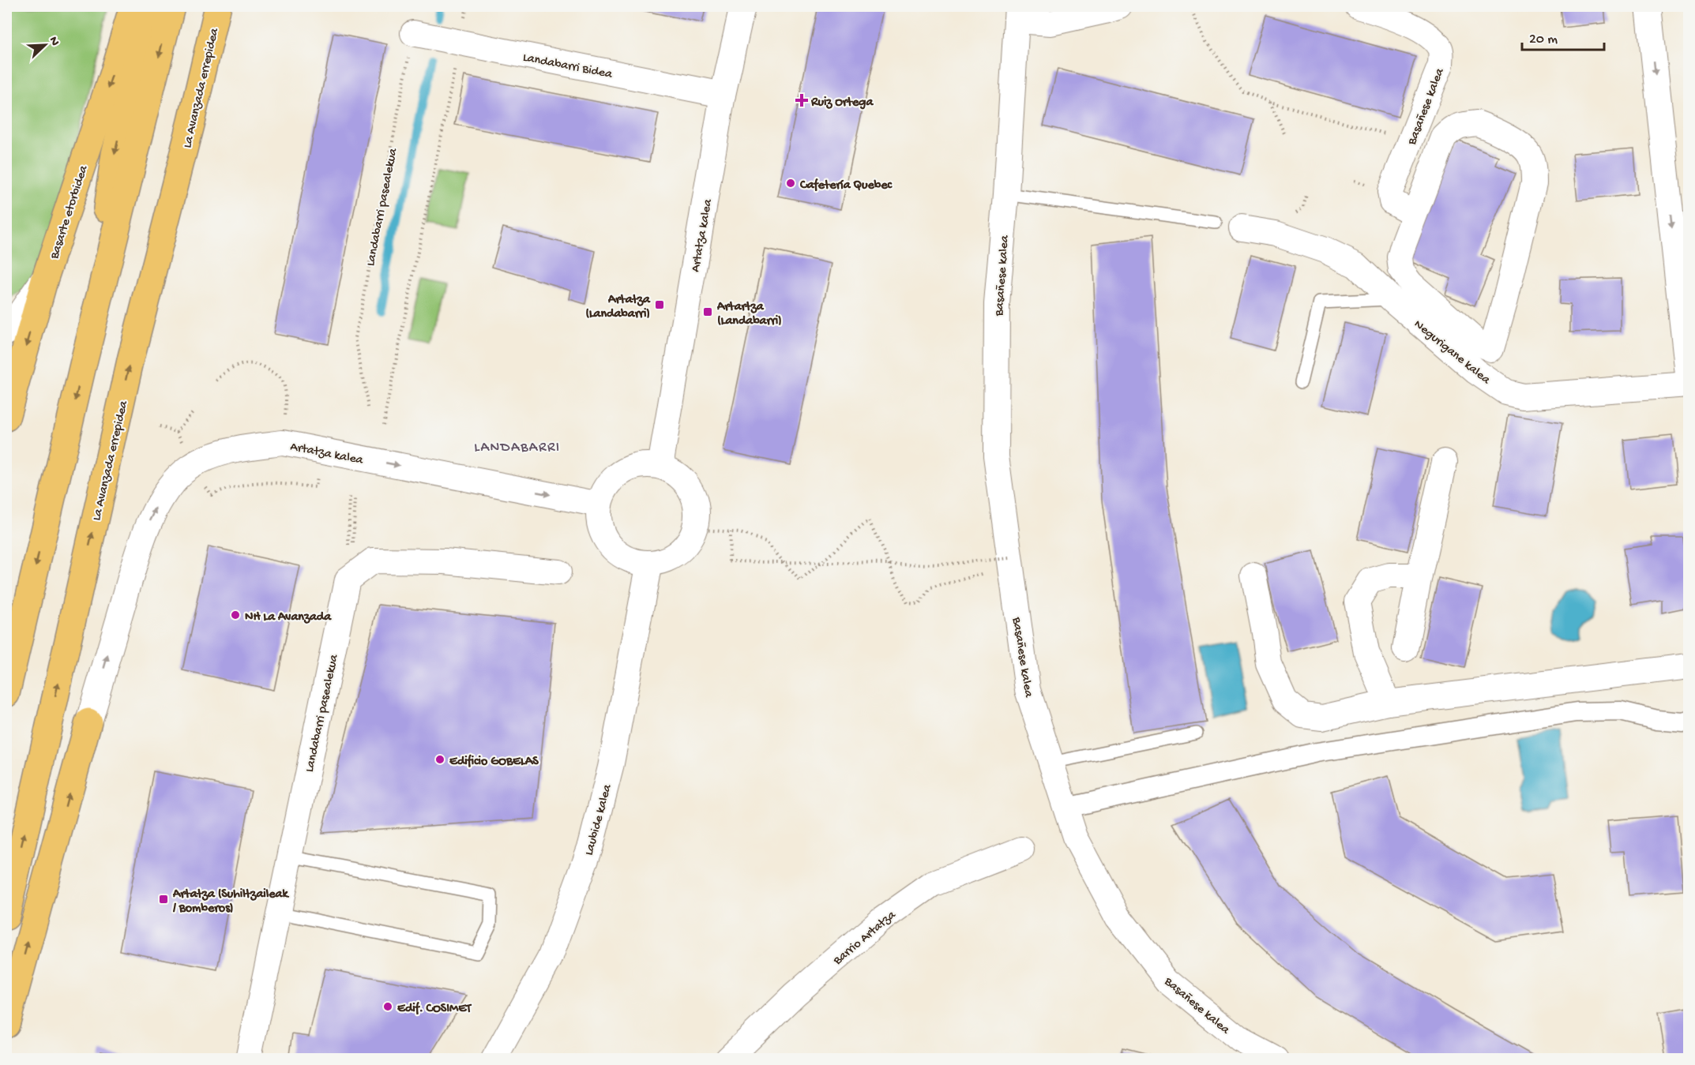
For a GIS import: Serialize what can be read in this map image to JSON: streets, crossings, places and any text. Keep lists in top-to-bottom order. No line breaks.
{"streets":{"main road":["La Avanzada errepidea","Basarte etorbidea"],"street":["Landabarri Bidea","Basañese kalea","Landabarri pasealekua","Artatza kalea","Negurigane kalea","Laubide kalea","Barrio Artatza"]},"crossings":[["Landabarri Bidea","Landabarri pasealekua"],["Landabarri Bidea","Artatza kalea"],["Artatza kalea","Laubide kalea"]],"one_way":["Negurigane kalea"],"districts":["LANDABARRI"],"places":{"health":["Ruiz Ortega"],"other":["Cafetería Quebec","NH La Avanzada","Edificio GOBELAS","Edif. COSIMET"],"transit":["Artatza (Landabarri)","Artartza (Landabarri)","Artatza (Suhiltzaileak / Bomberos)"]},"scale_bar":"20 m","north":"top right"}
